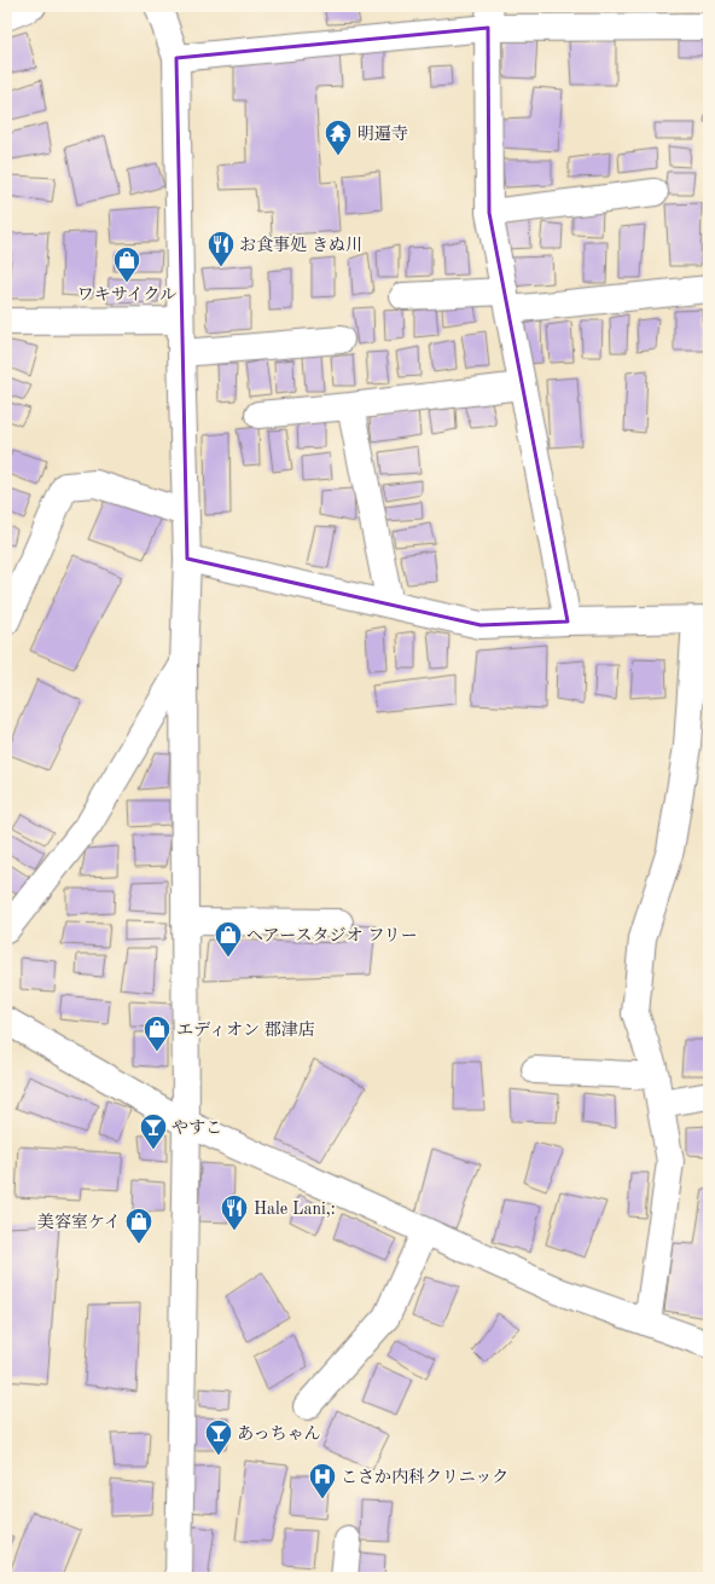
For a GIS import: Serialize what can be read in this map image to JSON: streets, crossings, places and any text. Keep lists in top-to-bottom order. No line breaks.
{"places":{"temple":["明遍寺"],"restaurant":["お食事処 きぬ川","Hale Lani,:"],"shop":["ワキサイクル","ヘアースタジオ フリー","エディオン 郡津店","美容室ケイ"],"bar":["やすこ","あっちゃん"],"hospital":["こさか内科クリニック"]}}
